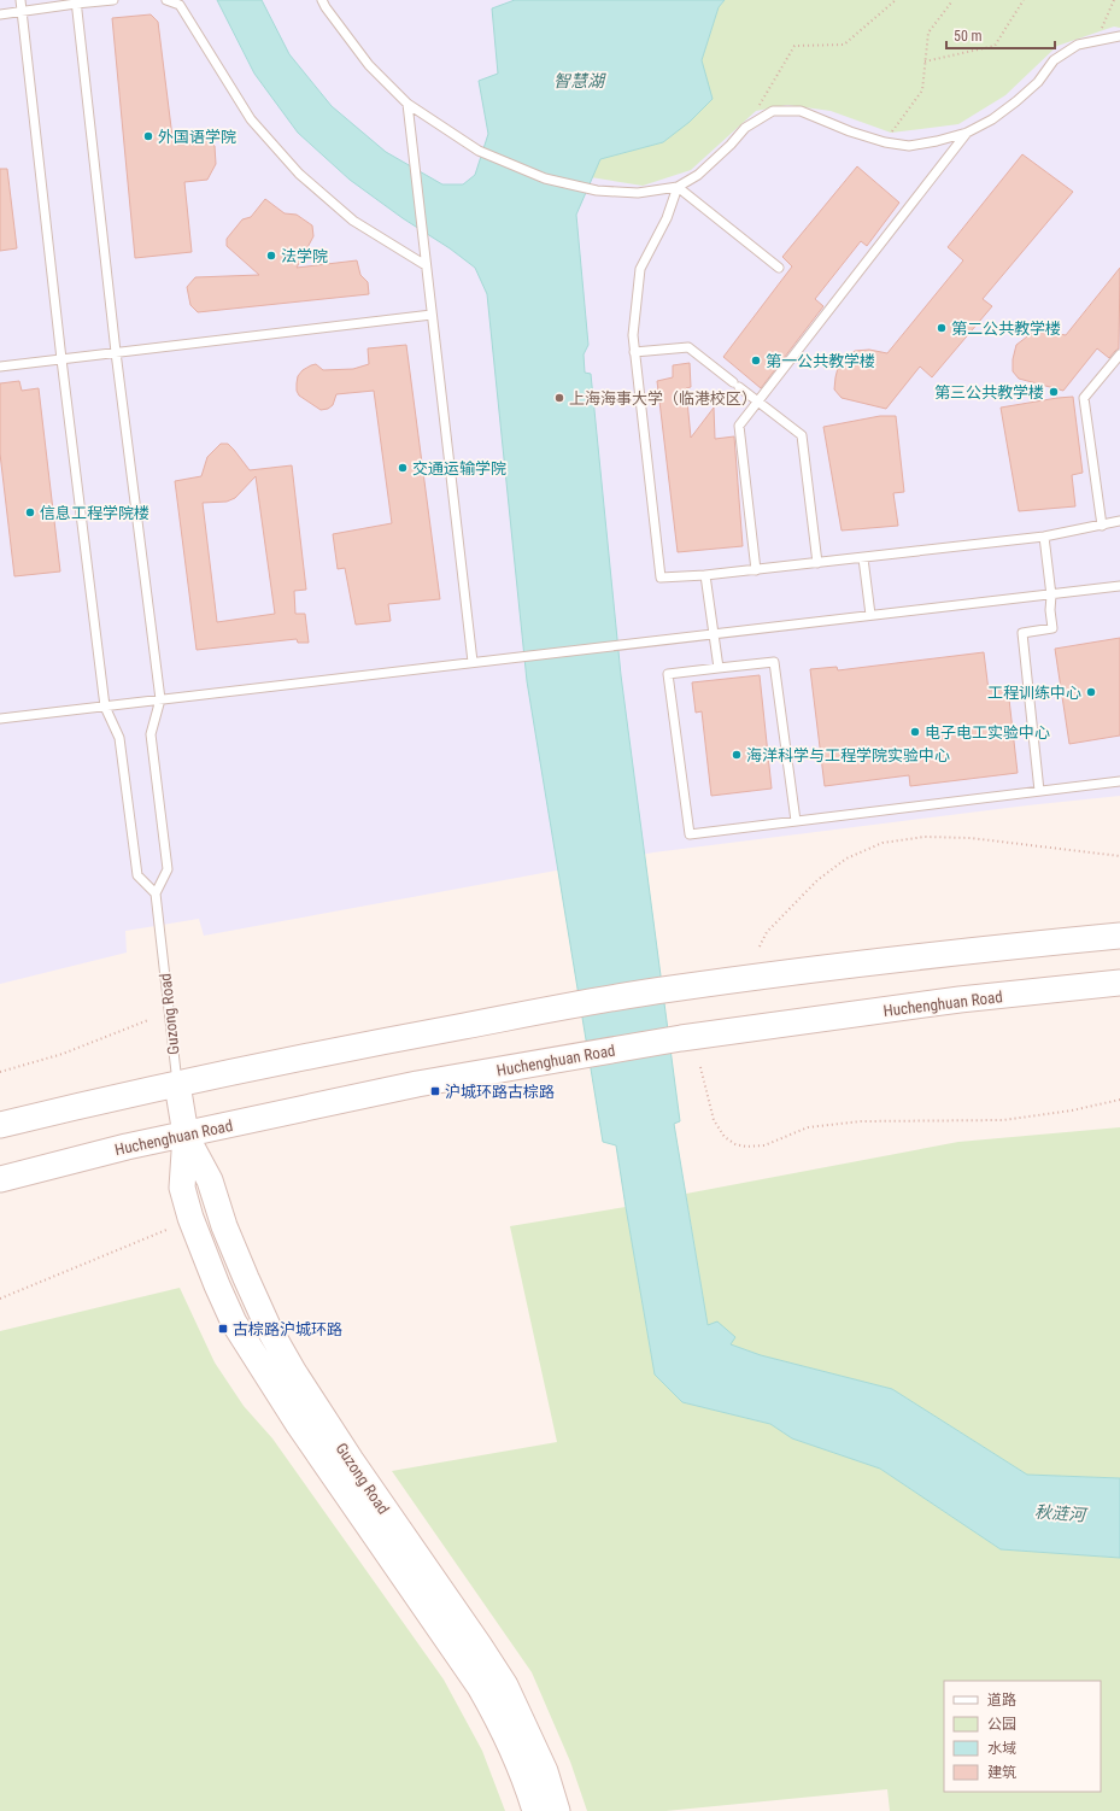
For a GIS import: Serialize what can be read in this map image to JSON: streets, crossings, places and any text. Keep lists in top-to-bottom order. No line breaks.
{"streets":{"main road":["Huchenghuan Road","Guzong Road"]},"crossings":[["Huchenghuan Road","Guzong Road"]],"water":["智慧湖","秋涟河"],"places":{"other":["外国语学院","法学院","第二公共教学楼","第一公共教学楼","第三公共教学楼","上海海事大学（临港校区）","交通运输学院","信息工程学院楼","工程训练中心","电子电工实验中心","海洋科学与工程学院实验中心"],"transit":["沪城环路古棕路","古棕路沪城环路"]},"legend":["道路","公园","水域","建筑"],"scale_bar":"50 m"}
